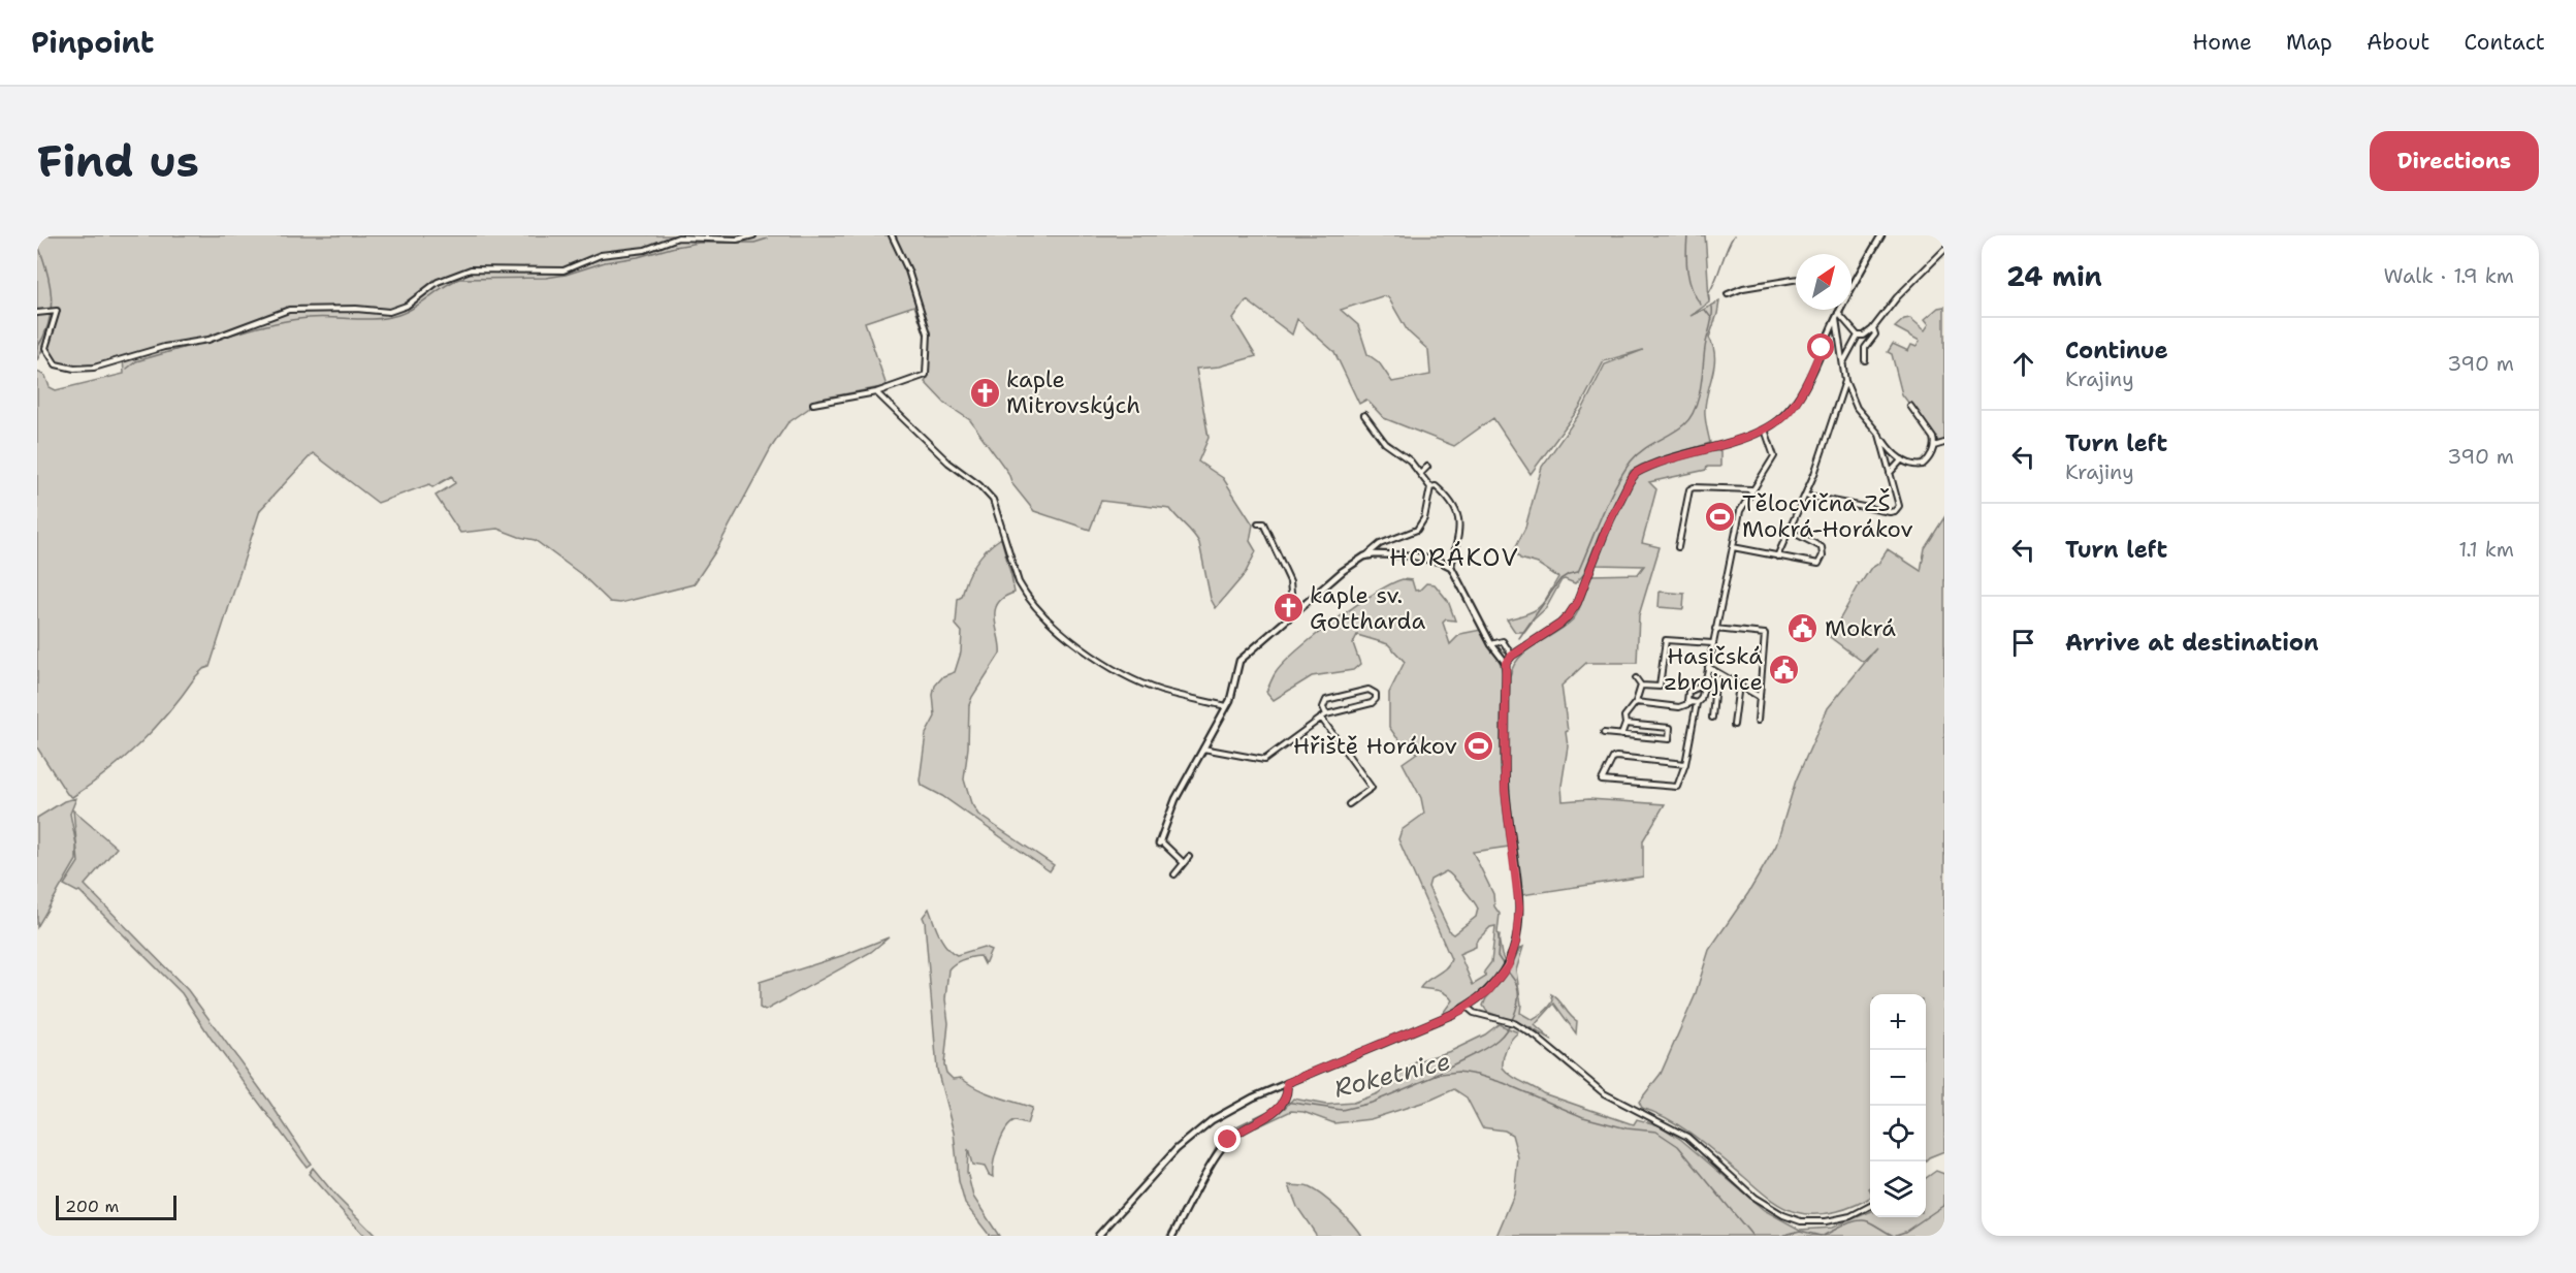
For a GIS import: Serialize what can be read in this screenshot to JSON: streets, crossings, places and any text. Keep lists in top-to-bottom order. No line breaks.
{"districts":["HORÁKOV"],"water":["Roketnice"],"places":{"church":["kaple Mitrovských","kaple sv. Gottharda"],"sports":["Tělocvična ZŠ Mokrá-Horákov","Hřiště Horákov"],"public building":["Mokrá","Hasičská zbrojnice"]},"scale_bar":"200 m","north":"top right","page":{"header":"Pinpoint","nav":["Home","Map","About","Contact"],"buttons":"Directions","title":"Find us","heading":["24 min","Walk · 1.9 km"],"list":[["Continue","Krajiny","390 m"],["Turn left","Krajiny","390 m"],["Turn left","1.1 km"],"Arrive at destination"],"map_buttons":["+","−"],"scale":"200 m"}}
